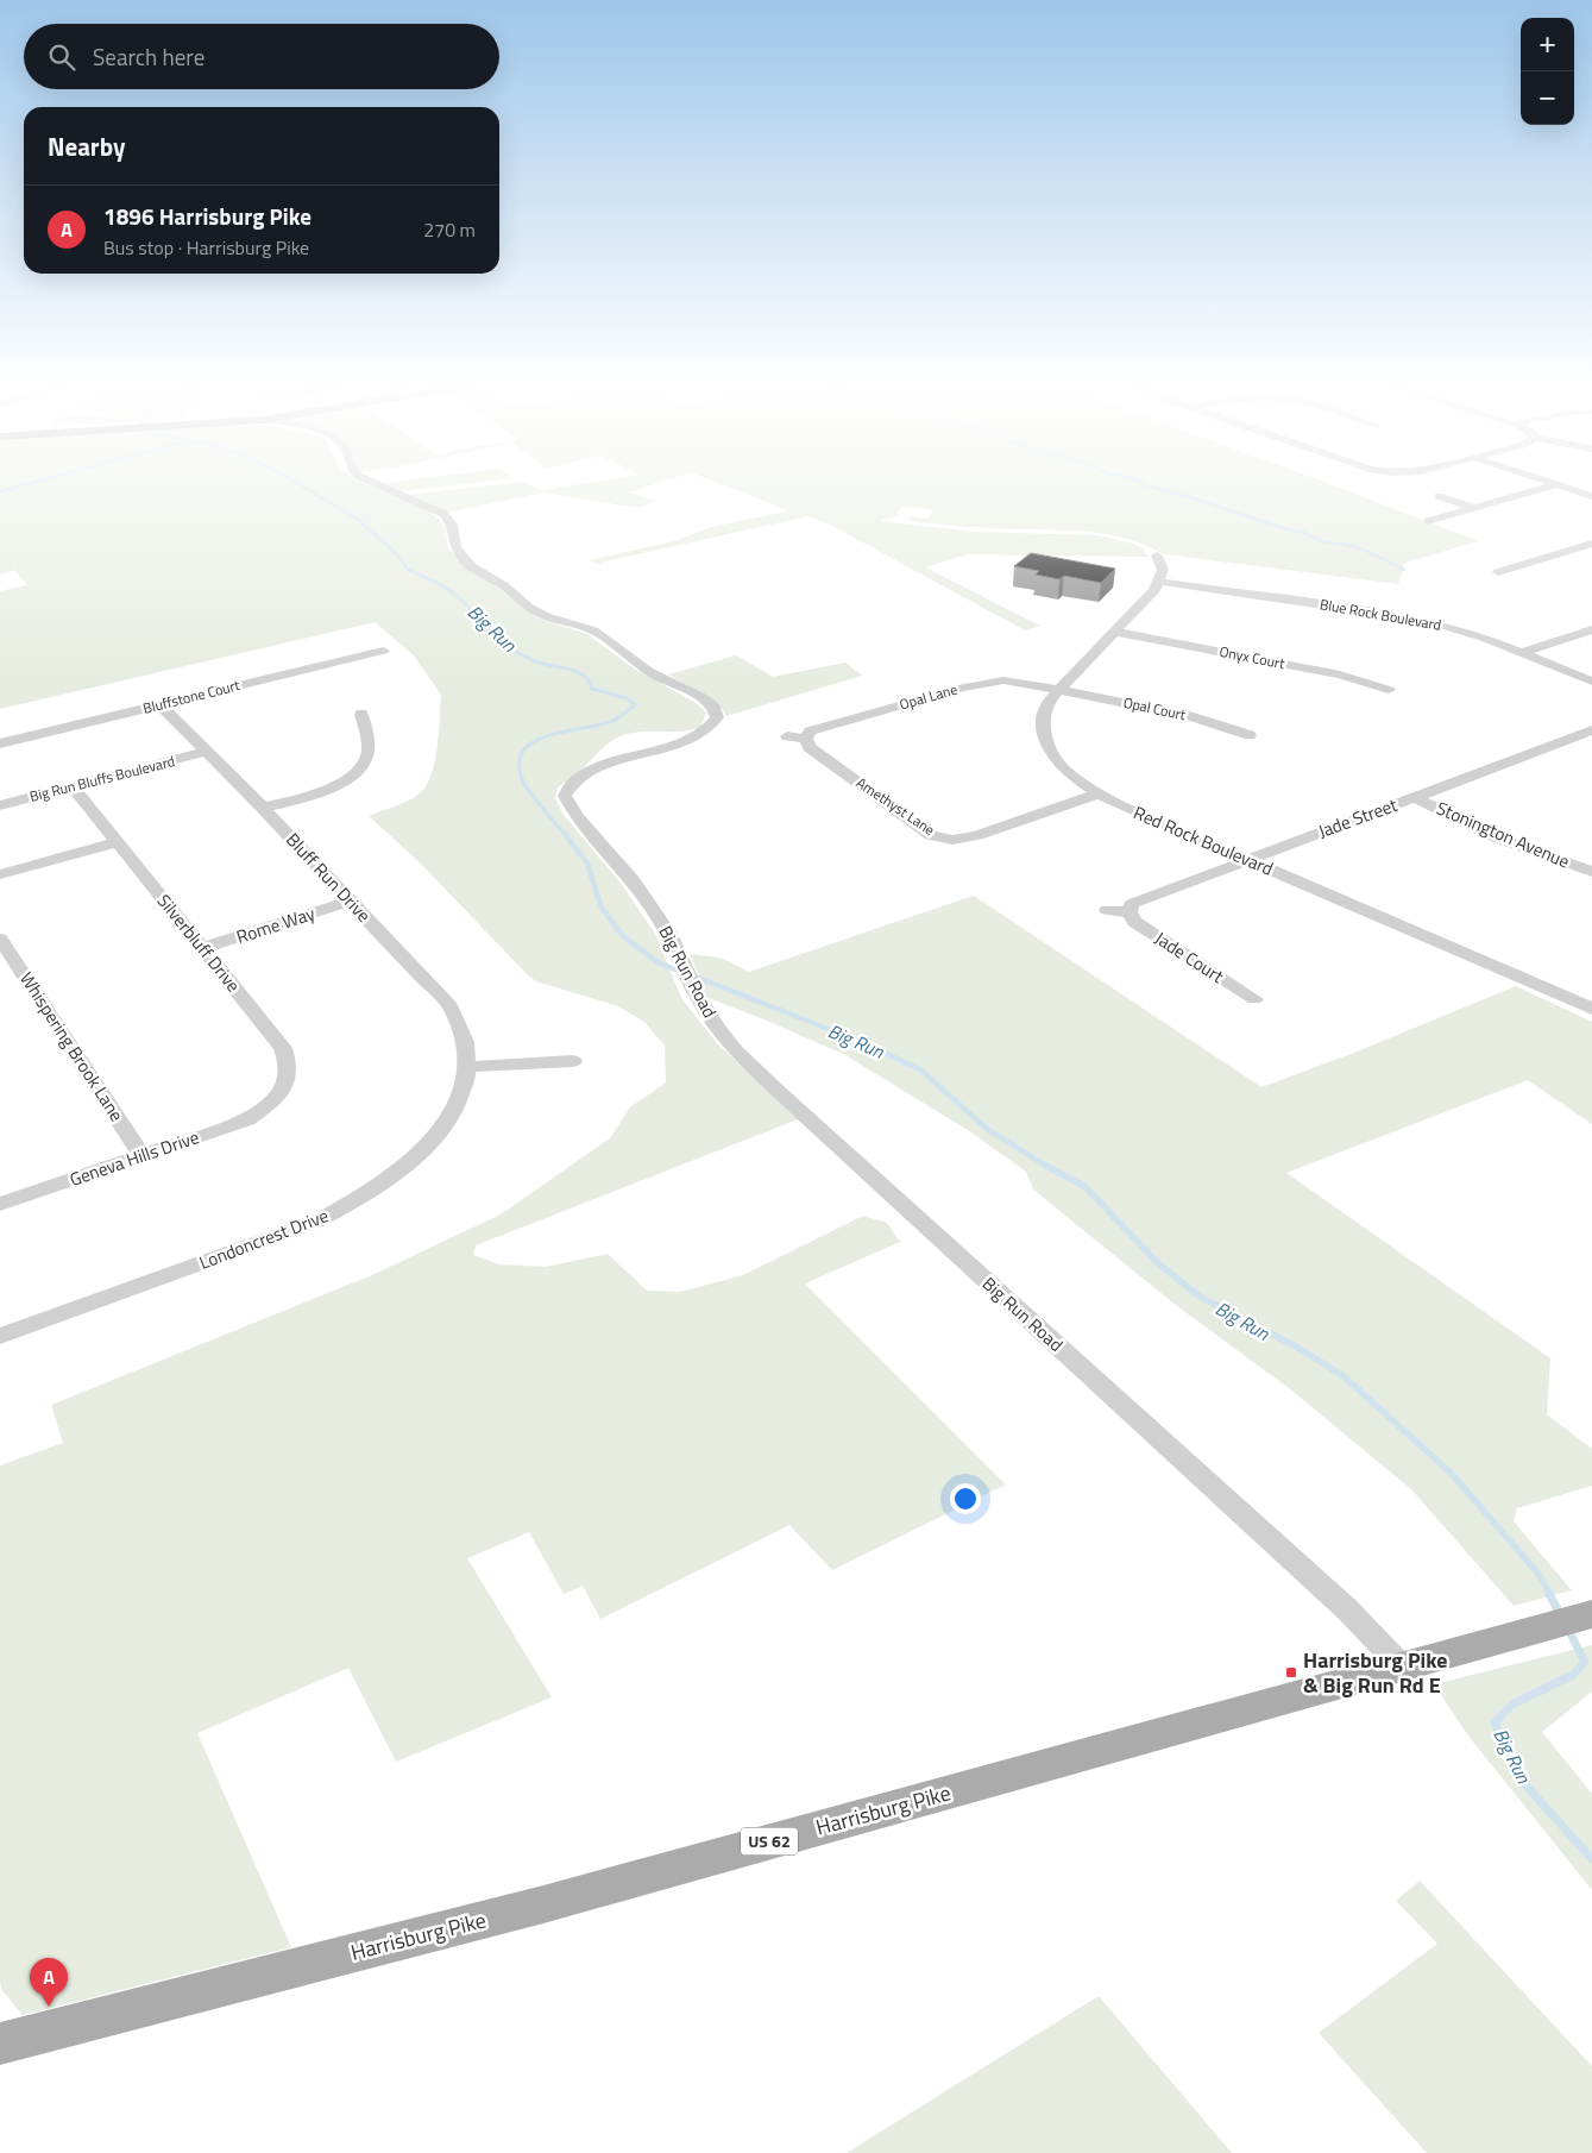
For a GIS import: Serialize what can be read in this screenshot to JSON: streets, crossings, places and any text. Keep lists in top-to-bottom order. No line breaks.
{"streets":{"main road":["Harrisburg Pike","US 62"],"street":["Blue Rock Boulevard","Onyx Court","Bluffstone Court","Opal Lane","Opal Court","Big Run Bluffs Boulevard","Amethyst Lane","Jade Street","Stonington Avenue","Red Rock Boulevard","Bluff Run Drive","Rome Way","Silverbluff Drive","Jade Court","Big Run Road","Whispering Brook Lane","Geneva Hills Drive","Londoncrest Drive"]},"crossings":[["Blue Rock Boulevard","Red Rock Boulevard"],["Onyx Court","Red Rock Boulevard"],["Bluffstone Court","Bluff Run Drive"],["Opal Lane","Opal Court"],["Opal Lane","Amethyst Lane"],["Opal Lane","Red Rock Boulevard"],["Opal Court","Red Rock Boulevard"],["Big Run Bluffs Boulevard","Bluff Run Drive"],["Big Run Bluffs Boulevard","Silverbluff Drive"],["Amethyst Lane","Red Rock Boulevard"],["Jade Street","Stonington Avenue"],["Jade Street","Red Rock Boulevard"],["Jade Street","Jade Court"],["Bluff Run Drive","Rome Way"],["Bluff Run Drive","Londoncrest Drive"],["Rome Way","Silverbluff Drive"],["Silverbluff Drive","Geneva Hills Drive"],["Big Run Road","Harrisburg Pike"],["Whispering Brook Lane","Geneva Hills Drive"]],"water":["Big Run"],"places":{"transit":["Harrisburg Pike & Big Run Rd E"]},"page":{"map_buttons":["+","−"],"search":"Search here","heading":"Nearby","list":[{"mark":"A","name":"1896 Harrisburg Pike","note":"Bus stop · Harrisburg Pike","value":"270 m"}],"pins":"A"}}
